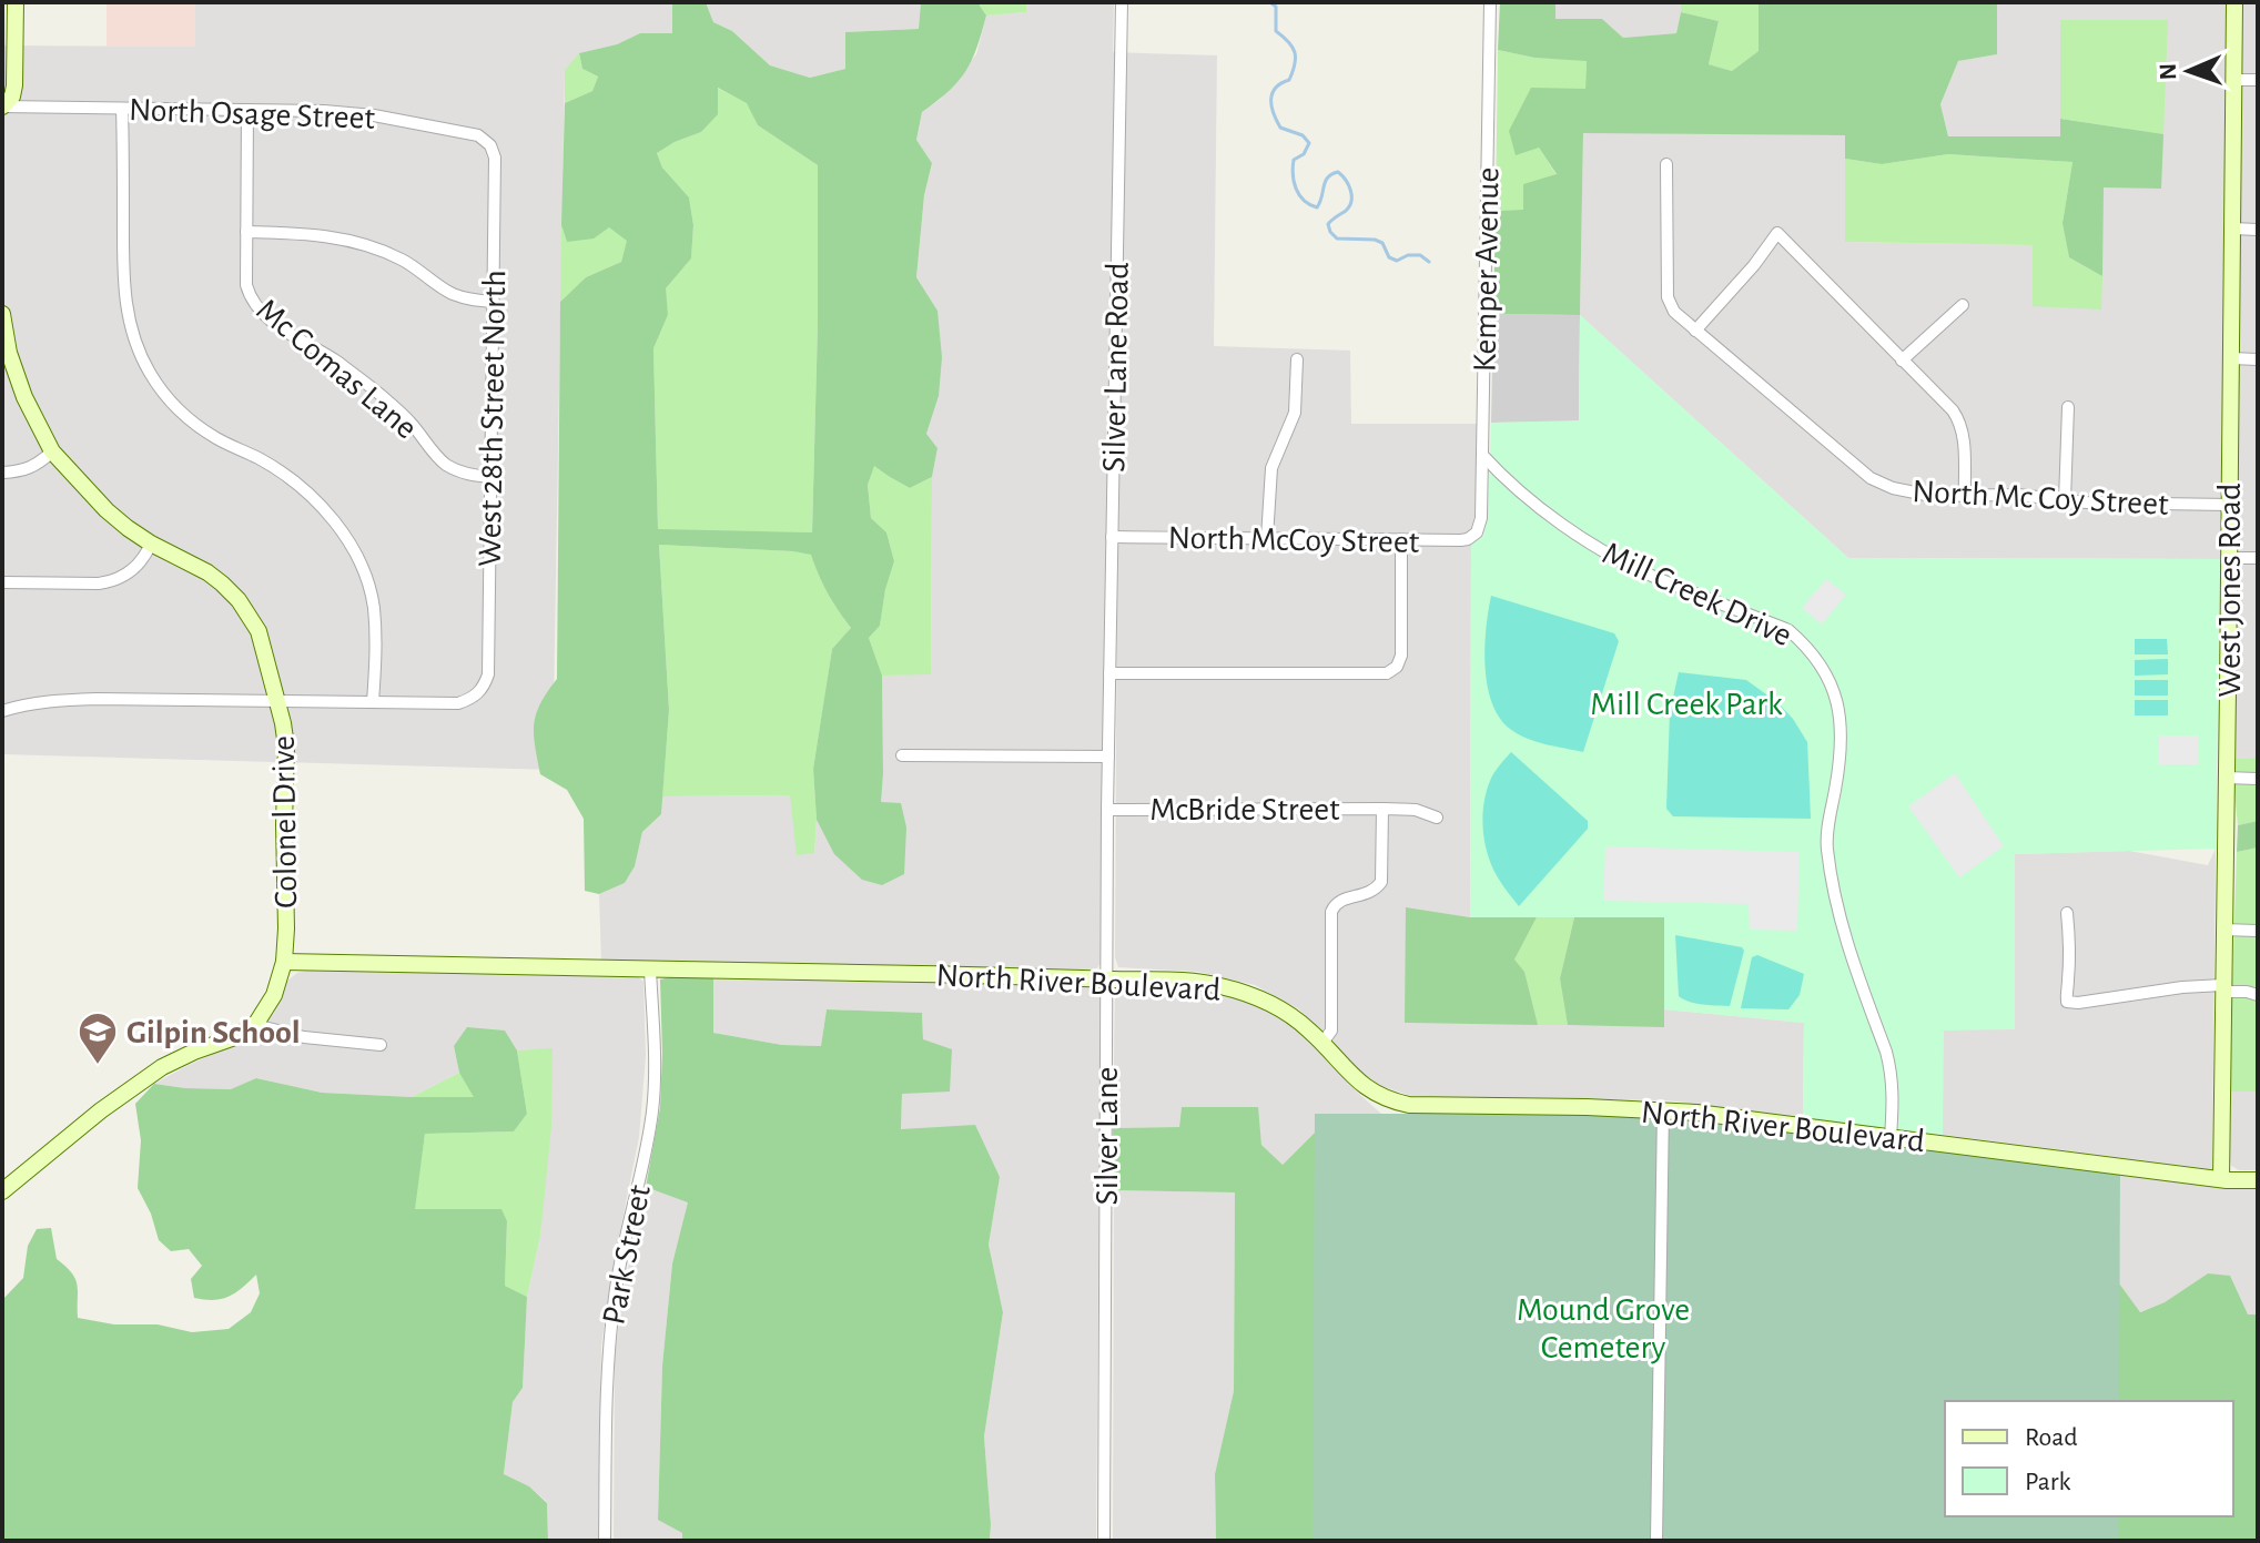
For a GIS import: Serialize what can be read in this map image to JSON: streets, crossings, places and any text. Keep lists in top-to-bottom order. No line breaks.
{"streets":{"main road":["West Jones Road","Colonel Drive","North River Boulevard"],"street":["North Osage Street","Kemper Avenue","Silver Lane Road","Mc Comas Lane","West 28th Street North","North Mc Coy Street","North McCoy Street","Mill Creek Drive","McBride Street","Silver Lane","Park Street"]},"crossings":[["North Osage Street","Mc Comas Lane"],["North Osage Street","West 28th Street North"],["Kemper Avenue","North McCoy Street"],["Kemper Avenue","Mill Creek Drive"],["Silver Lane Road","North McCoy Street"],["Silver Lane Road","Silver Lane"],["Mc Comas Lane","West 28th Street North"],["North Mc Coy Street","West Jones Road"],["West Jones Road","North River Boulevard"],["Mill Creek Drive","North River Boulevard"],["McBride Street","Silver Lane"],["Colonel Drive","North River Boulevard"],["North River Boulevard","Silver Lane"],["North River Boulevard","Park Street"]],"parks":["Mill Creek Park","Mound Grove Cemetery"],"places":{"school or university":["Gilpin School"]},"legend":["Road","Park"],"north":"left"}
